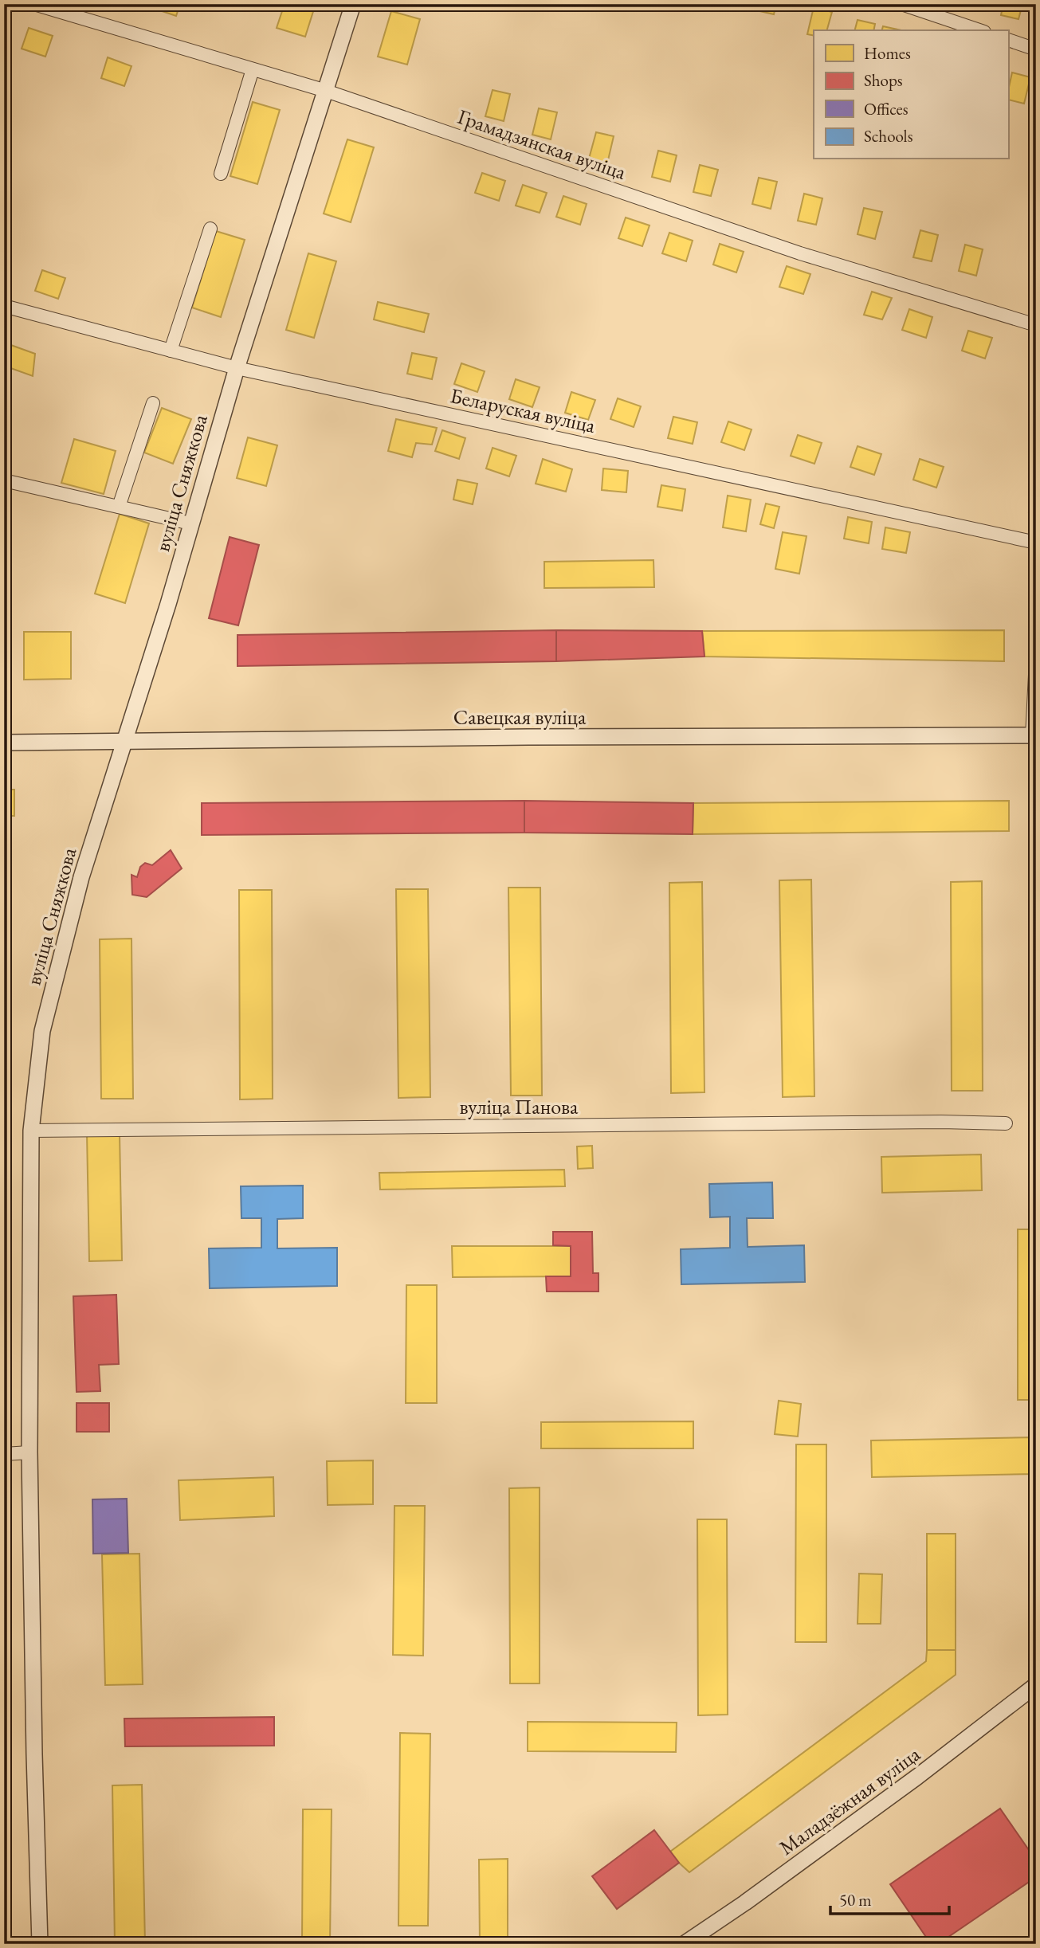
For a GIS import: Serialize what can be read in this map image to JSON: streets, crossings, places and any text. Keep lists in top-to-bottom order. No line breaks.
{"streets":{"street":["Грамадзянская вуліца","Беларуская вуліца","вуліца Сняжкова","Савецкая вуліца","вуліца Панова","Маладзёжная вуліца"]},"crossings":[["Грамадзянская вуліца","вуліца Сняжкова"],["Беларуская вуліца","вуліца Сняжкова"],["вуліца Сняжкова","Савецкая вуліца"],["вуліца Сняжкова","вуліца Панова"]],"legend":["Homes","Shops","Offices","Schools"],"scale_bar":"50 m"}
